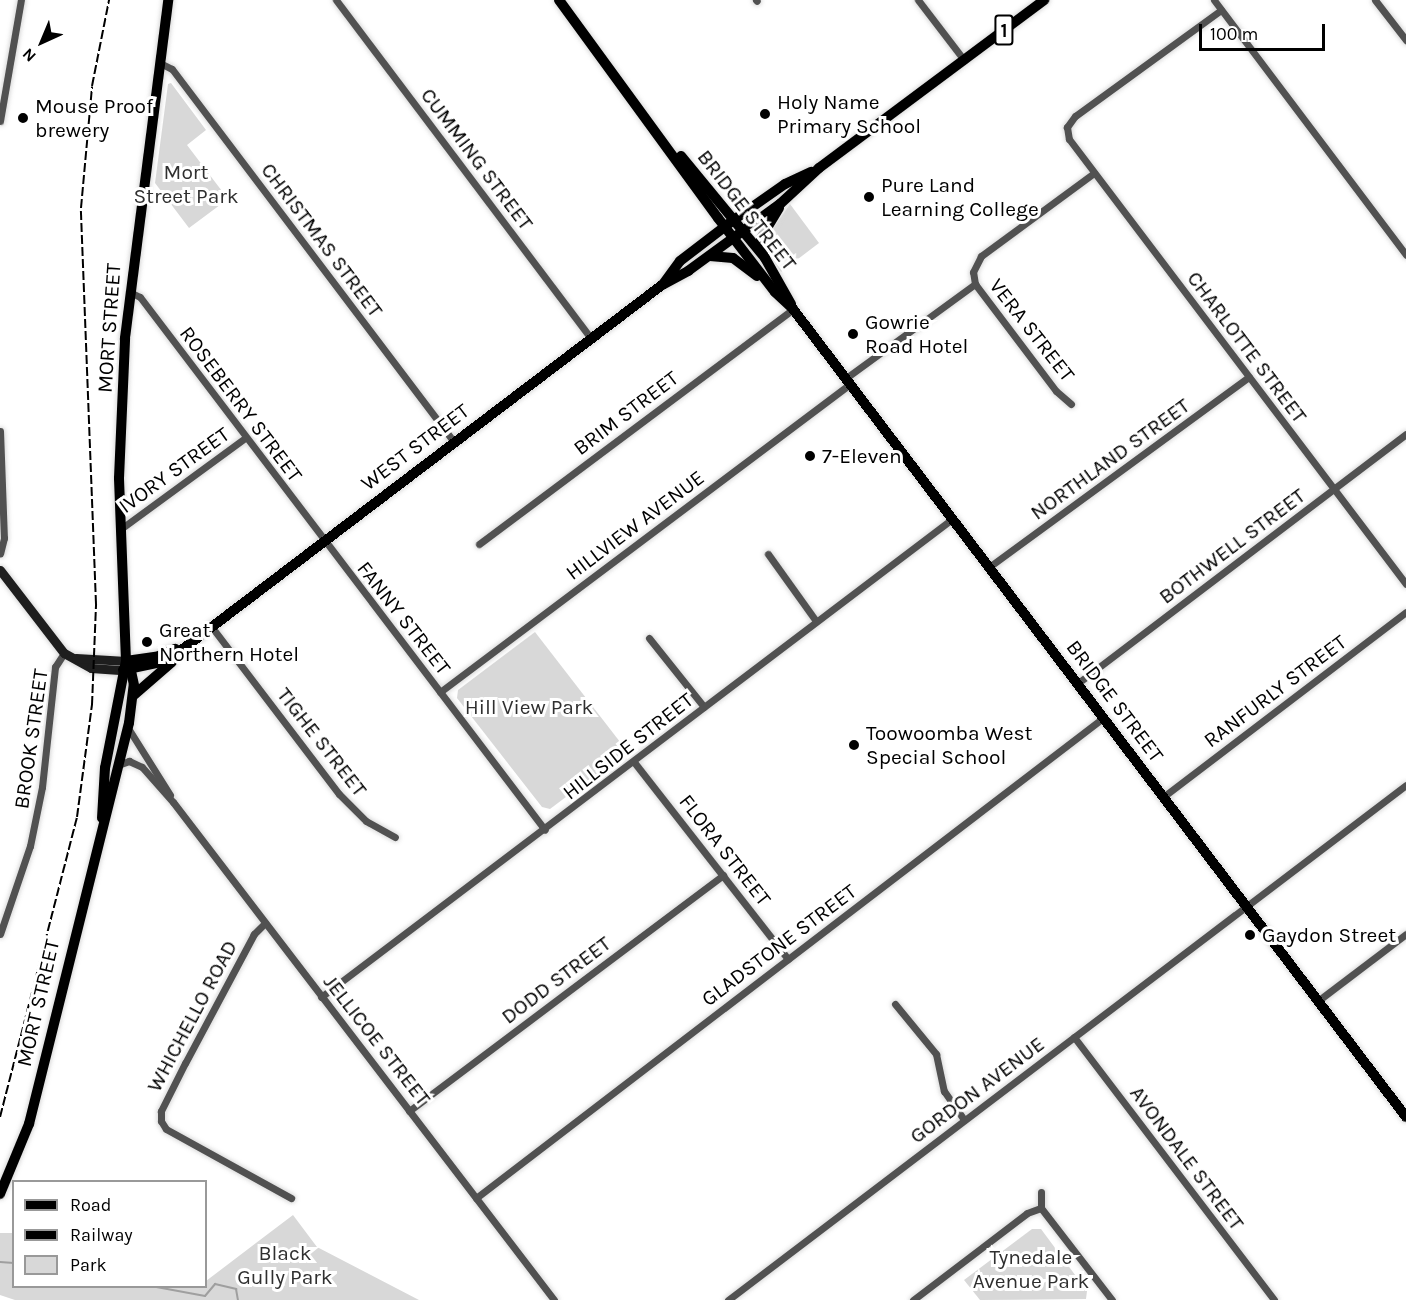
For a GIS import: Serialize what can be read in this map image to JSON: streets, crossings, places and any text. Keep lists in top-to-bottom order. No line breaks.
{"streets":{"main road":["1","BRIDGE STREET","MORT STREET","WEST STREET"],"street":["CUMMING STREET","CHRISTMAS STREET","VERA STREET","CHARLOTTE STREET","ROSEBERRY STREET","BRIM STREET","NORTHLAND STREET","IVORY STREET","HILLVIEW AVENUE","BOTHWELL STREET","FANNY STREET","RANFURLY STREET","BROOK STREET","TIGHE STREET","HILLSIDE STREET","FLORA STREET","GLADSTONE STREET","DODD STREET","WHICHELLO ROAD","JELLICOE STREET","GORDON AVENUE","AVONDALE STREET"]},"crossings":[["CUMMING STREET","WEST STREET"],["BRIDGE STREET","BRIM STREET"],["BRIDGE STREET","WEST STREET"],["BRIDGE STREET","NORTHLAND STREET"],["BRIDGE STREET","HILLVIEW AVENUE"],["BRIDGE STREET","BOTHWELL STREET"],["BRIDGE STREET","RANFURLY STREET"],["BRIDGE STREET","HILLSIDE STREET"],["BRIDGE STREET","GLADSTONE STREET"],["BRIDGE STREET","GORDON AVENUE"],["CHRISTMAS STREET","MORT STREET"],["CHRISTMAS STREET","WEST STREET"],["MORT STREET","ROSEBERRY STREET"],["MORT STREET","WEST STREET"],["MORT STREET","IVORY STREET"],["MORT STREET","JELLICOE STREET"],["VERA STREET","CHARLOTTE STREET"],["VERA STREET","HILLVIEW AVENUE"],["CHARLOTTE STREET","NORTHLAND STREET"],["CHARLOTTE STREET","BOTHWELL STREET"],["ROSEBERRY STREET","WEST STREET"],["ROSEBERRY STREET","IVORY STREET"],["ROSEBERRY STREET","FANNY STREET"],["WEST STREET","FANNY STREET"],["WEST STREET","TIGHE STREET"],["HILLVIEW AVENUE","FANNY STREET"],["FANNY STREET","HILLSIDE STREET"],["HILLSIDE STREET","FLORA STREET"],["HILLSIDE STREET","JELLICOE STREET"],["FLORA STREET","GLADSTONE STREET"],["FLORA STREET","DODD STREET"],["GLADSTONE STREET","JELLICOE STREET"],["DODD STREET","JELLICOE STREET"],["WHICHELLO ROAD","JELLICOE STREET"],["GORDON AVENUE","AVONDALE STREET"]],"parks":["Mort Street Park","Hill View Park","Black Gully Park","Tynedale Avenue Park"],"places":["Holy Name Primary School","Mouse Proof brewery","Pure Land Learning College","Gowrie Road Hotel","7-Eleven","Great Northern Hotel","Toowoomba West Special School","Gaydon Street"],"legend":["Road","Railway","Park"],"scale_bar":"100 m","north":"bottom left"}
